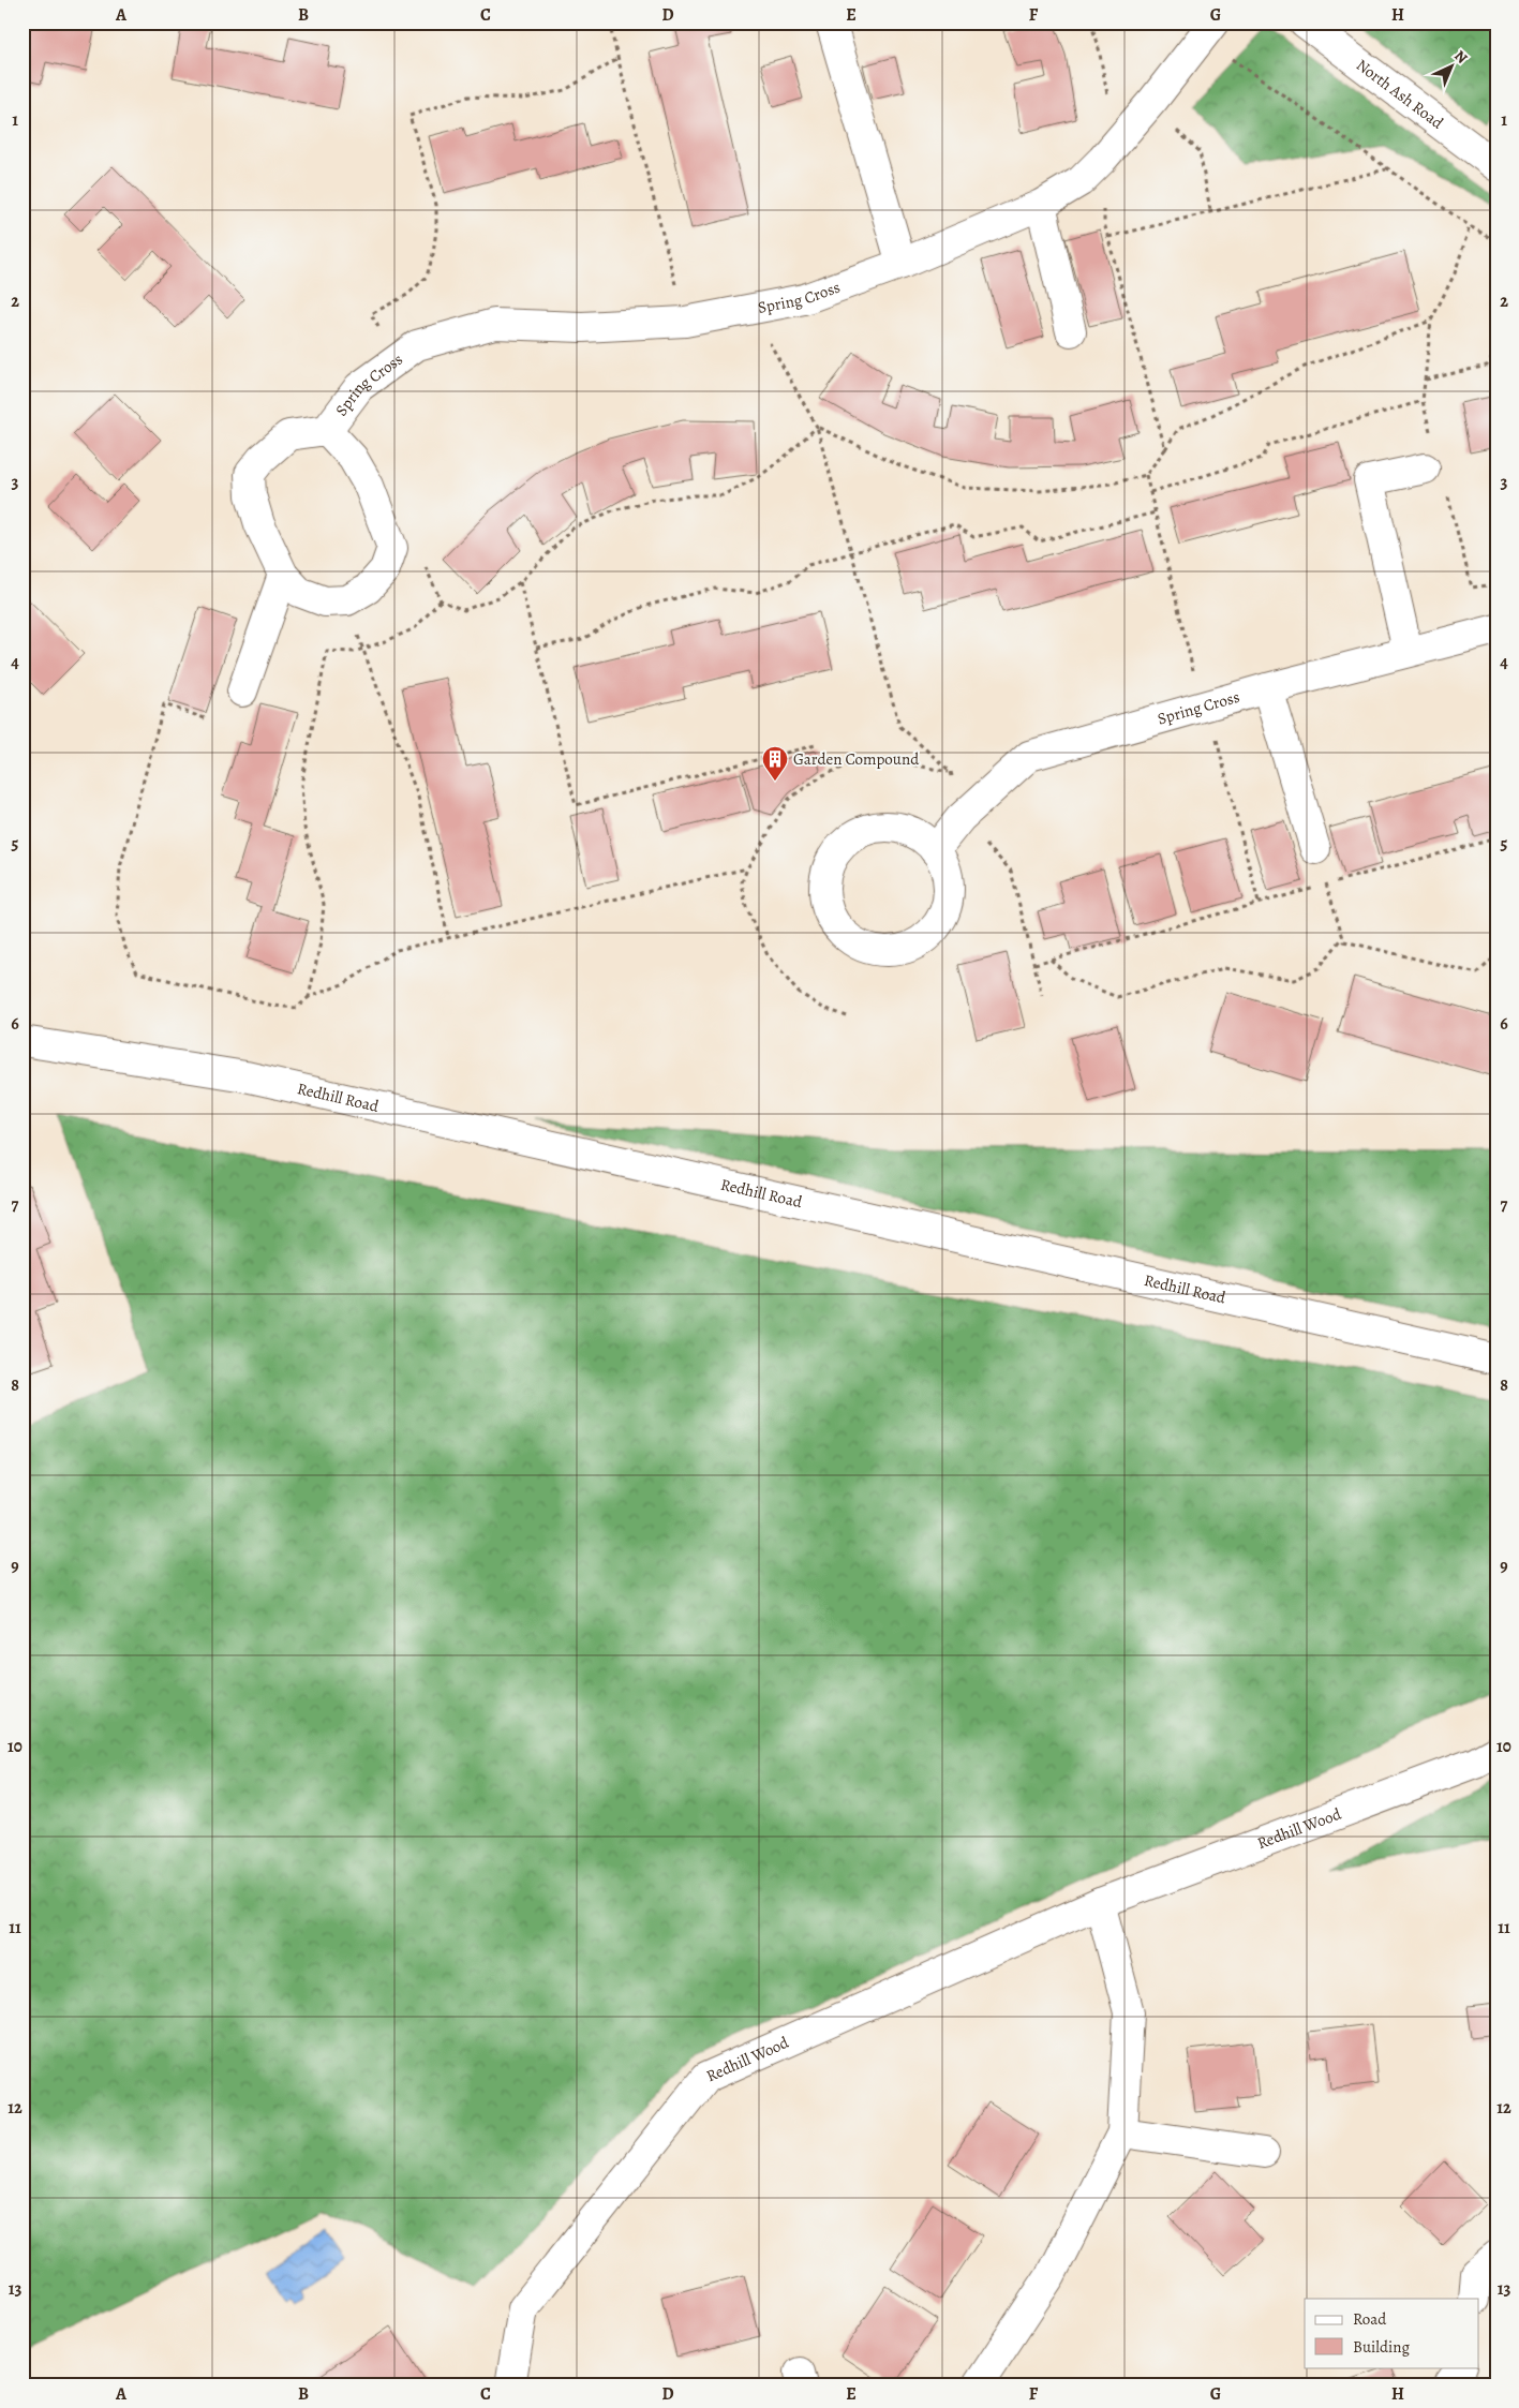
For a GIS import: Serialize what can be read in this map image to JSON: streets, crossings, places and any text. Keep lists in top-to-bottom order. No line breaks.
{"streets":{"street":["North Ash Road","Spring Cross","Redhill Road","Redhill Wood"]},"places":{"building":["Garden Compound"]},"legend":["Road","Building"],"north":"top right","grid":{"columns":["A","B","C","D","E","F","G","H"],"rows":["1","2","3","4","5","6","7","8","9","10","11","12","13"]}}
